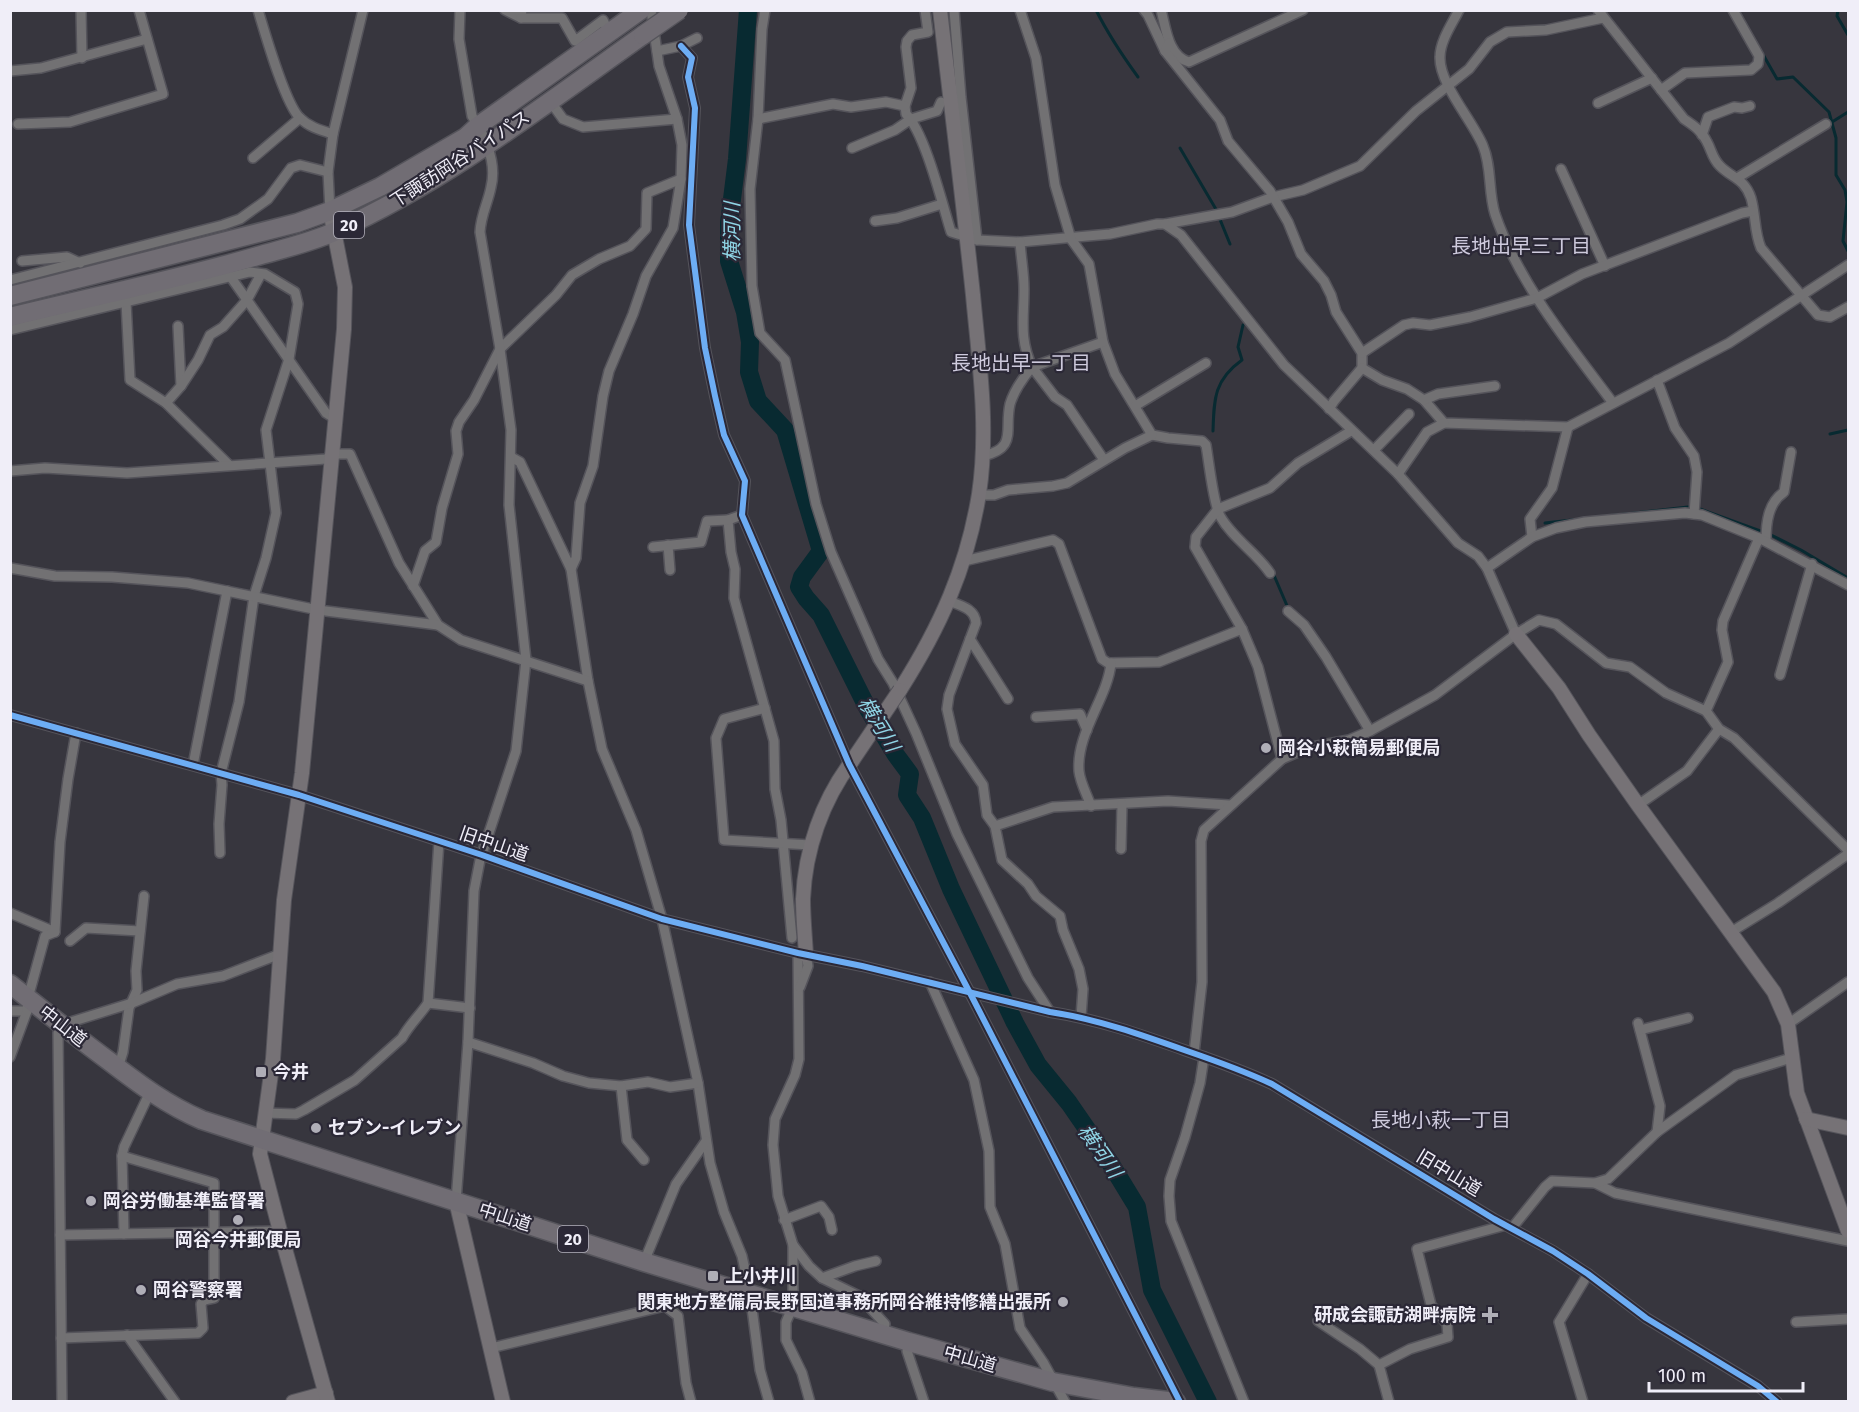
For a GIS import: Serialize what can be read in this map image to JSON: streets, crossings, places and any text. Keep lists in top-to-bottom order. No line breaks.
{"streets":{"highway":["下諏訪岡谷バイパス","20","中山道"],"street":["旧中山道"]},"districts":["長地出早三丁目","長地出早一丁目","長地小萩一丁目"],"water":["横河川"],"places":{"other":["岡谷小萩簡易郵便局","セブン-イレブン","岡谷労働基準監督署","岡谷今井郵便局","岡谷警察署","関東地方整備局長野国道事務所岡谷維持修繕出張所"],"transit":["今井","上小井川"],"health":["研成会諏訪湖畔病院"]},"scale_bar":"100 m"}
